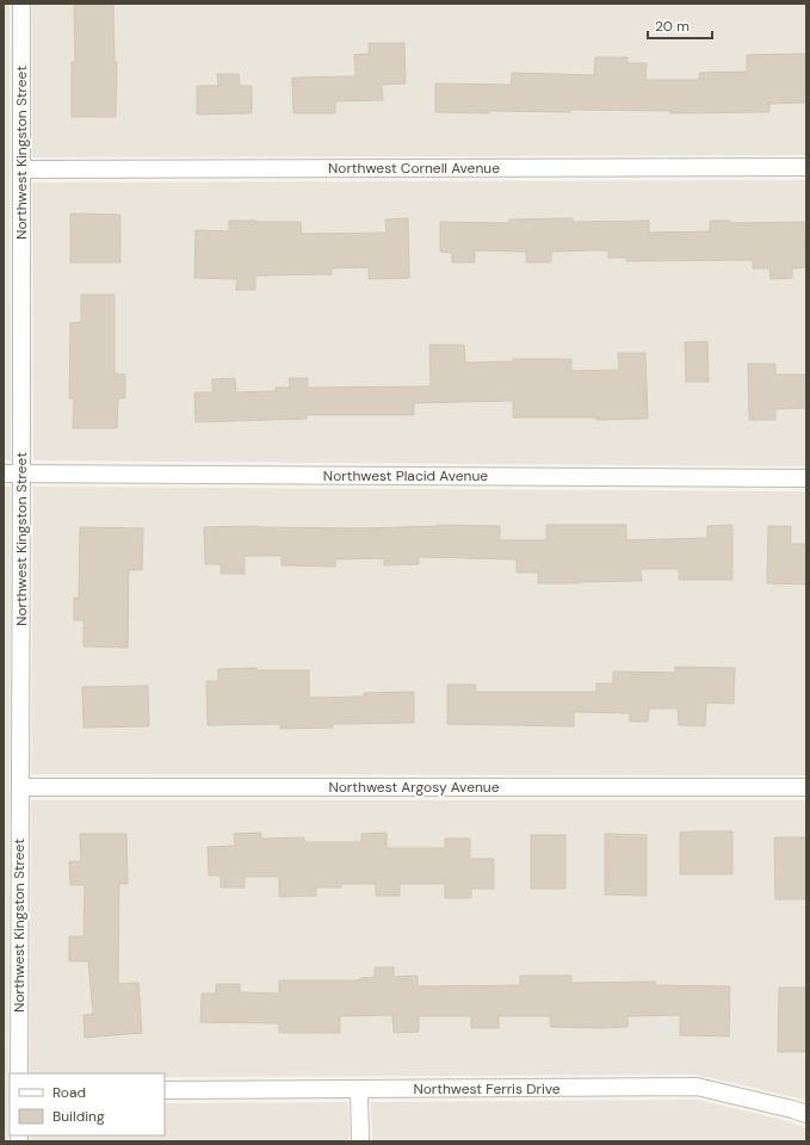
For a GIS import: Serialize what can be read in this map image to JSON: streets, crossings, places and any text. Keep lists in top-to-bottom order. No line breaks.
{"streets":{"street":["Northwest Kingston Street","Northwest Cornell Avenue","Northwest Placid Avenue","Northwest Argosy Avenue","Northwest Ferris Drive"]},"crossings":[["Northwest Kingston Street","Northwest Cornell Avenue"],["Northwest Kingston Street","Northwest Placid Avenue"],["Northwest Kingston Street","Northwest Argosy Avenue"]],"legend":["Road","Building"],"scale_bar":"20 m"}
